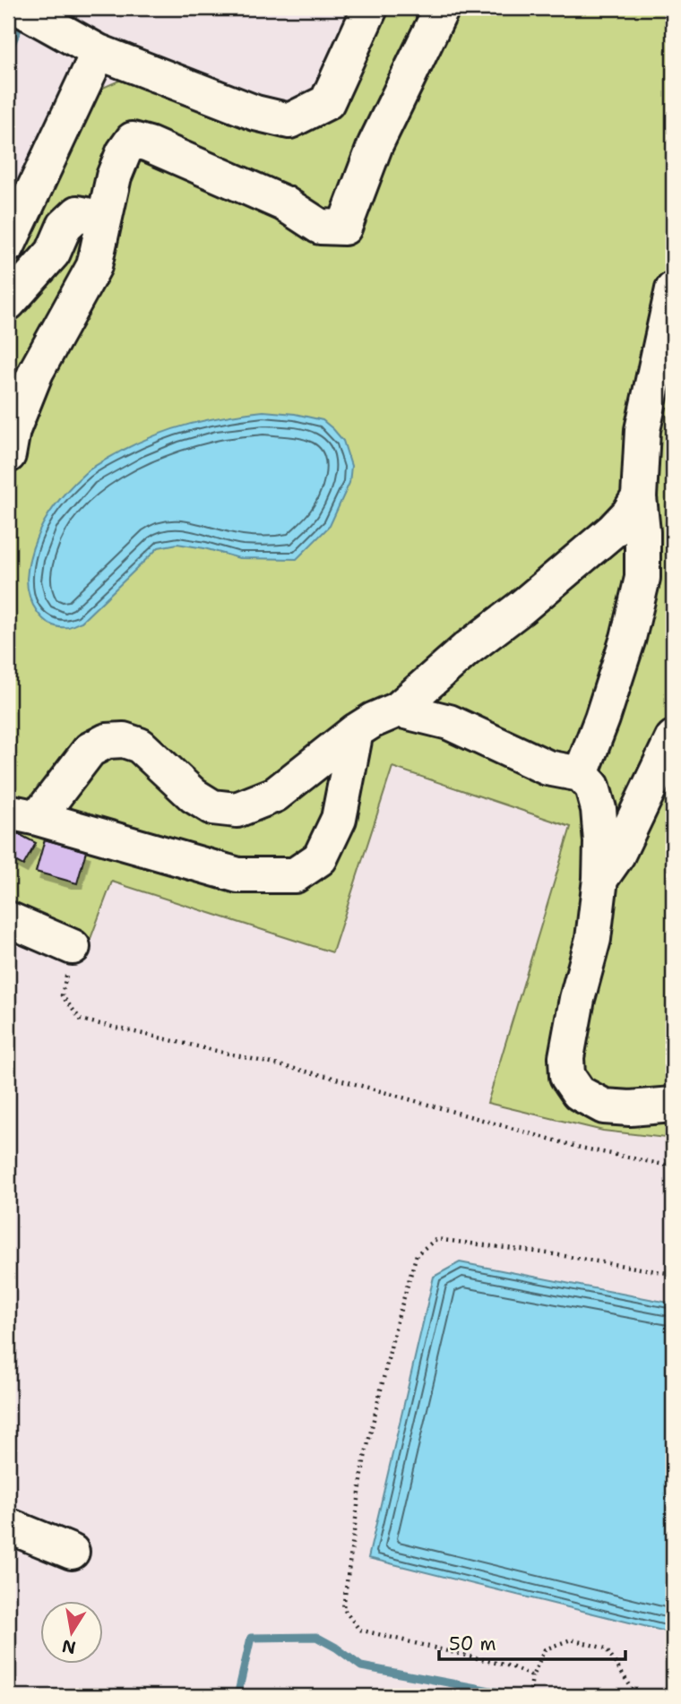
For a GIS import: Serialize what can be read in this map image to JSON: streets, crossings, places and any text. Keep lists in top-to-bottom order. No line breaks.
{"scale_bar":"50 m","north":"bottom"}
